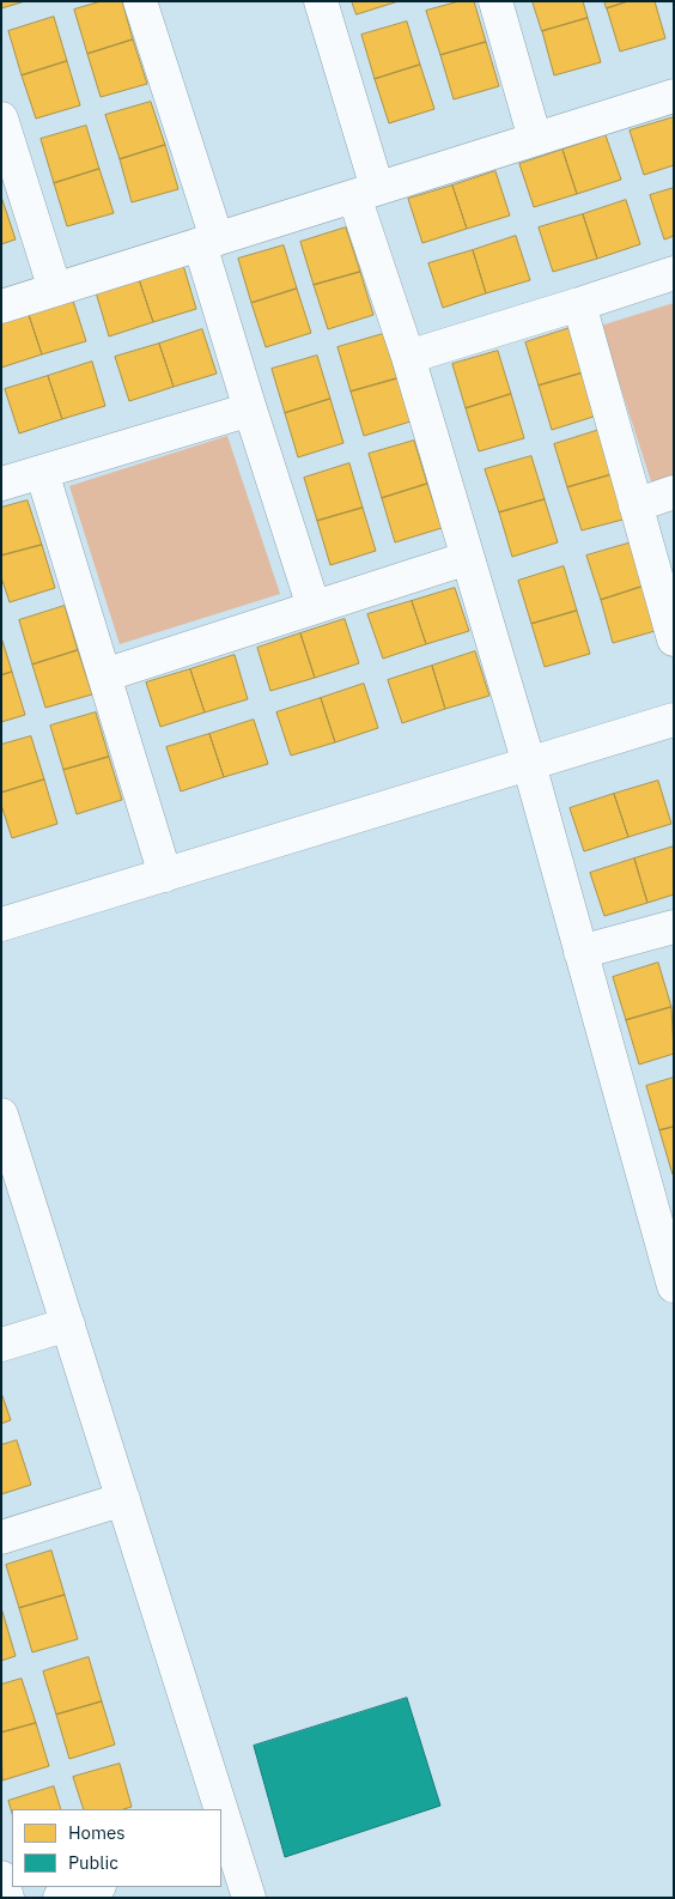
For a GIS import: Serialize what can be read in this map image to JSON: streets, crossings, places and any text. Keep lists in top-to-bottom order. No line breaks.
{"legend":["Homes","Public"]}
